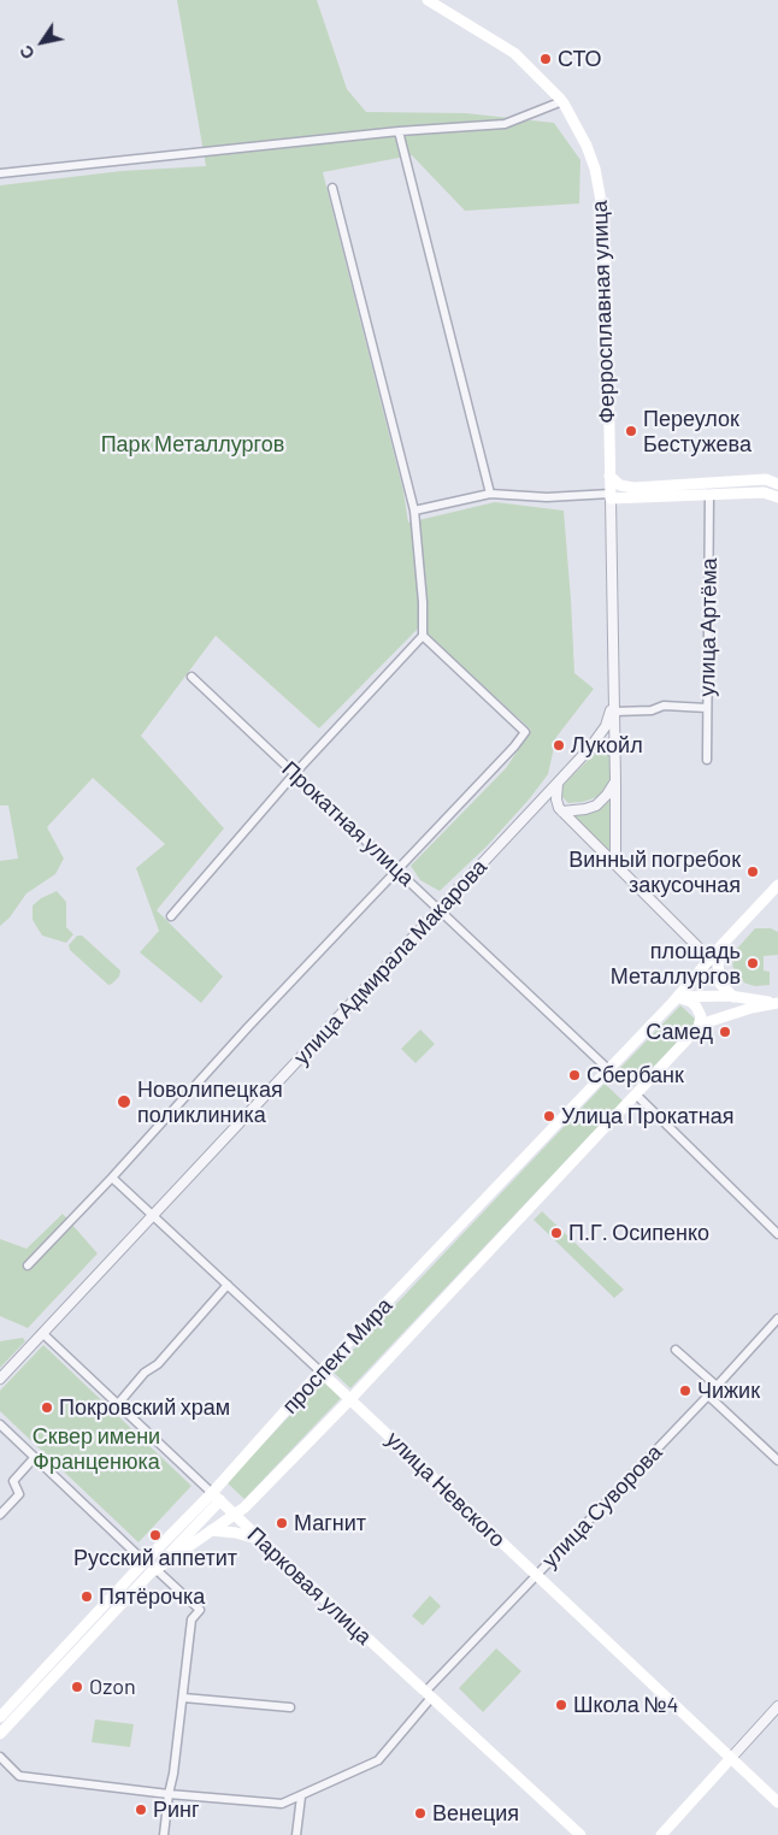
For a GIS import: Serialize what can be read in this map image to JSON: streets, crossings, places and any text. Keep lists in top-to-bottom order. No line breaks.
{"streets":{"main road":["Ферросплавная улица","проспект Мира","улица Невского","Парковая улица"],"street":["улица Артёма","Прокатная улица","улица Адмирала Макарова","улица Суворова"]},"crossings":[["Прокатная улица","улица Адмирала Макарова"],["Прокатная улица","проспект Мира"],["улица Адмирала Макарова","улица Невского"],["улица Адмирала Макарова","Парковая улица"],["проспект Мира","улица Невского"],["проспект Мира","Парковая улица"],["улица Невского","улица Суворова"],["улица Суворова","Парковая улица"]],"parks":["Парк Металлургов","Сквер имени Франценюка"],"places":["СТО","Переулок Бестужева","Лукойл","Винный погребок закусочная","площадь Металлургов","Самед","Сбербанк","Новолипецкая поликлиника","Улица Прокатная","П.Г. Осипенко","Чижик","Покровский храм","Магнит","Русский аппетит","Пятёрочка","Ozon","Школа №4","Ринг","Венеция"],"north":"bottom left"}
